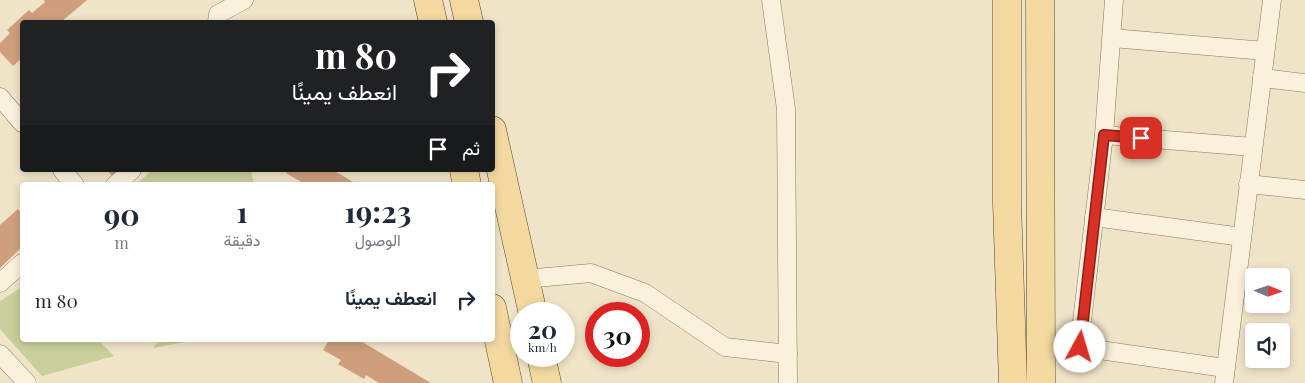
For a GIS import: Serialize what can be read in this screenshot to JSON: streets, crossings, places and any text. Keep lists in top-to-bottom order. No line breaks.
{"north":"right","page":{"turn":["80 m","انعطف يمينًا"],"then":"ثم","eta":["19:23","الوصول","1","دقيقة","90","m"],"list":[{"name":"انعطف يمينًا","value":"80 m"}],"speed":"20 km/h","limit":"30"}}
